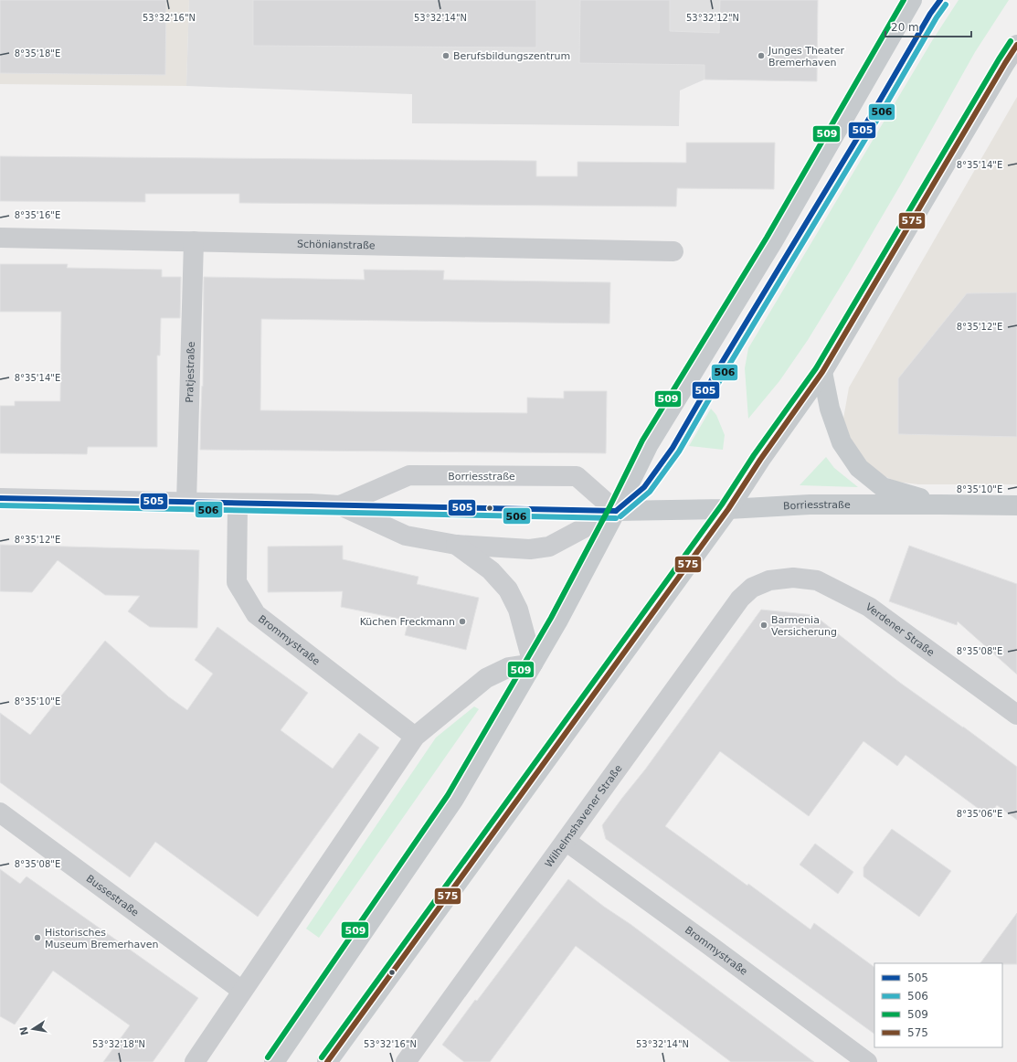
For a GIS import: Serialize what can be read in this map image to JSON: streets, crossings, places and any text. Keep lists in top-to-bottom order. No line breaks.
{"streets":{"main road":["Borriesstraße"],"street":["Schönianstraße","Pratjestraße","Verdener Straße","Brommystraße","Wilhelmshavener Straße","Bussestraße"]},"crossings":[["Schönianstraße","Pratjestraße"],["Pratjestraße","Borriesstraße"],["Borriesstraße","Brommystraße"],["Verdener Straße","Wilhelmshavener Straße"],["Brommystraße","Wilhelmshavener Straße"]],"places":["Berufsbildungszentrum","Junges Theater Bremerhaven","Küchen Freckmann","Barmenia Versicherung","Historisches Museum Bremerhaven"],"lines":["transit line 505","transit line 509","transit line 506","transit line 575"],"legend":["505","506","509","575"],"scale_bar":"20 m","north":"left","coordinates":["53°32'16\"N","53°32'14\"N","53°32'12\"N","8°35'18\"E","8°35'14\"E","8°35'16\"E","8°35'12\"E","8°35'10\"E","8°35'08\"E","8°35'06\"E","53°32'18\"N"]}
